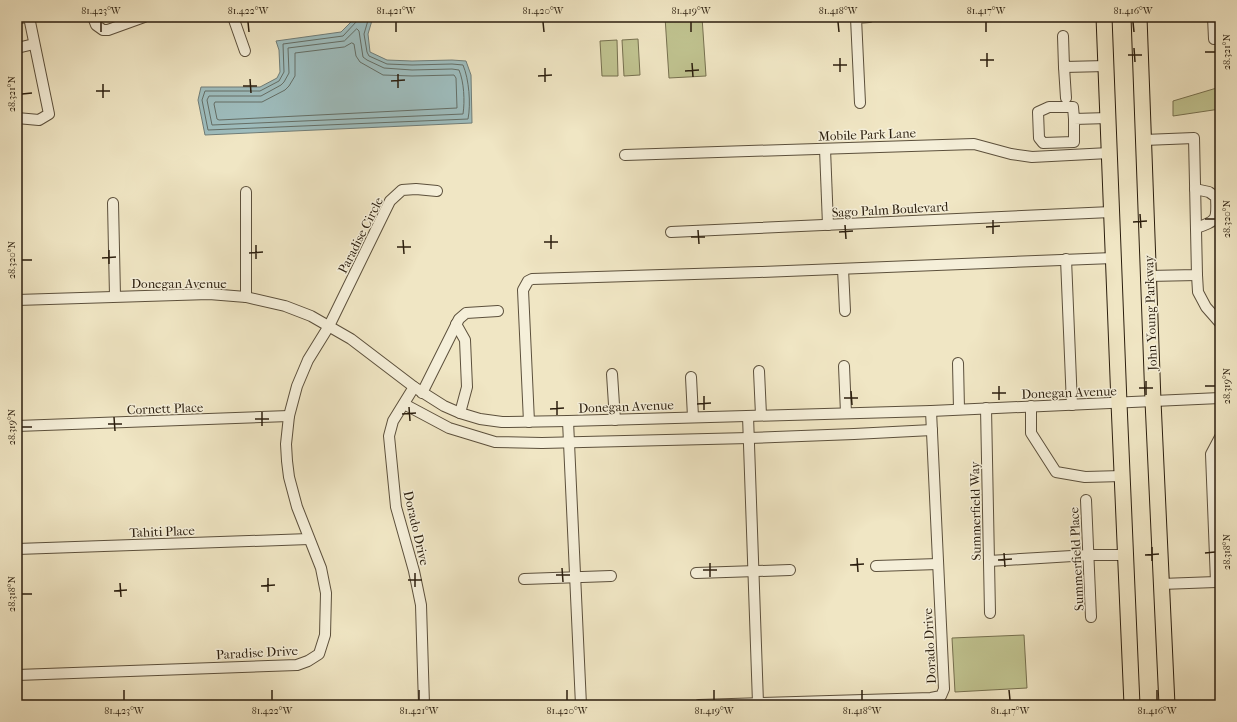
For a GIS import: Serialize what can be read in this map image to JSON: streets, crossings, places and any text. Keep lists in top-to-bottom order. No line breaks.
{"streets":{"highway":["John Young Parkway"],"street":["Mobile Park Lane","Sago Palm Boulevard","Paradise Circle","Donegan Avenue","Cornett Place","Summerfield Way","Dorado Drive","Tahiti Place","Summerfield Place","Paradise Drive"]},"crossings":[["Paradise Circle","Donegan Avenue"],["Paradise Circle","Paradise Drive"],["Donegan Avenue","John Young Parkway"],["Donegan Avenue","Summerfield Way"],["Donegan Avenue","Dorado Drive"],["Donegan Avenue","Paradise Drive"],["Cornett Place","Paradise Drive"],["Tahiti Place","Paradise Drive"]],"coordinates":["81.423°W","81.422°W","81.421°W","81.420°W","81.419°W","81.418°W","81.417°W","81.416°W","28.321°N","28.320°N","28.319°N","28.318°N"]}
